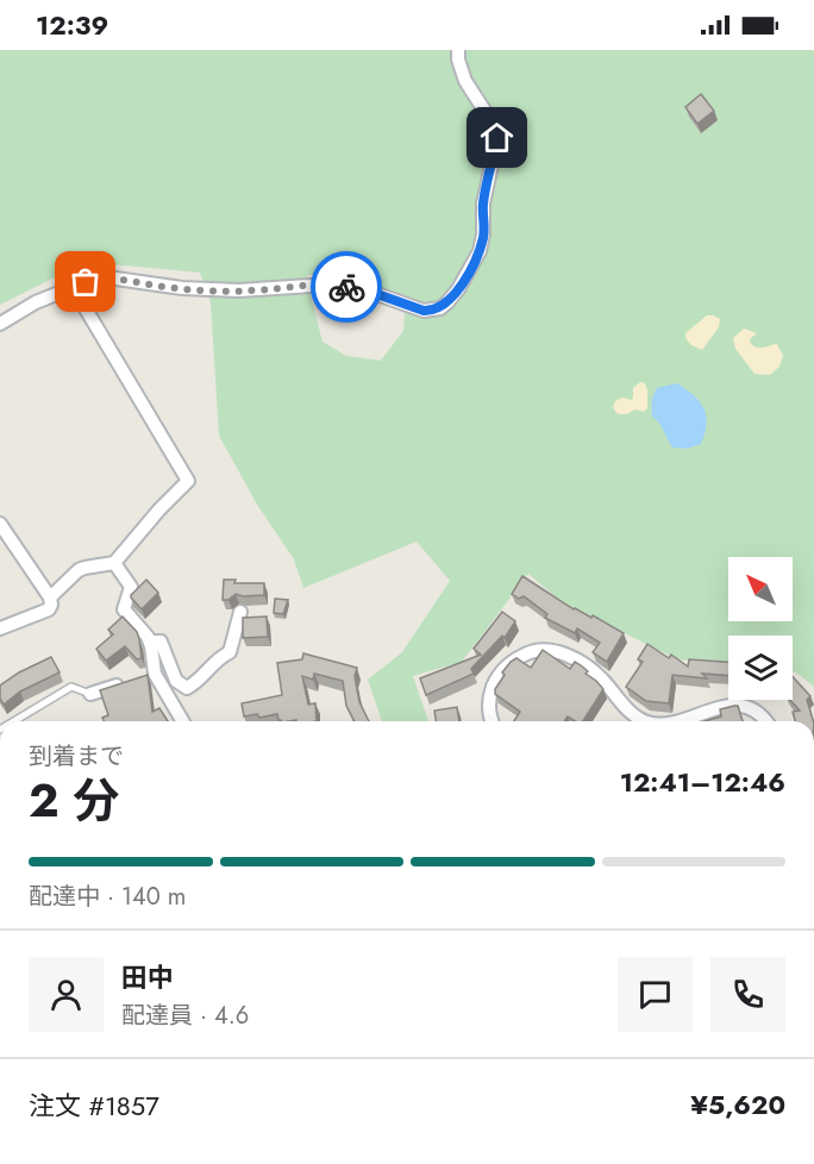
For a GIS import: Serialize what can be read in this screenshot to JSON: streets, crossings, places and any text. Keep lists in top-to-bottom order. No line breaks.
{"north":"top left","page":{"status":"12:39","heading":["2 分","到着まで","12:41–12:46"],"panel":["田中","配達員 · 4.6","注文 #1857","¥5,620"],"bar":"配達中 · 140 m"}}
